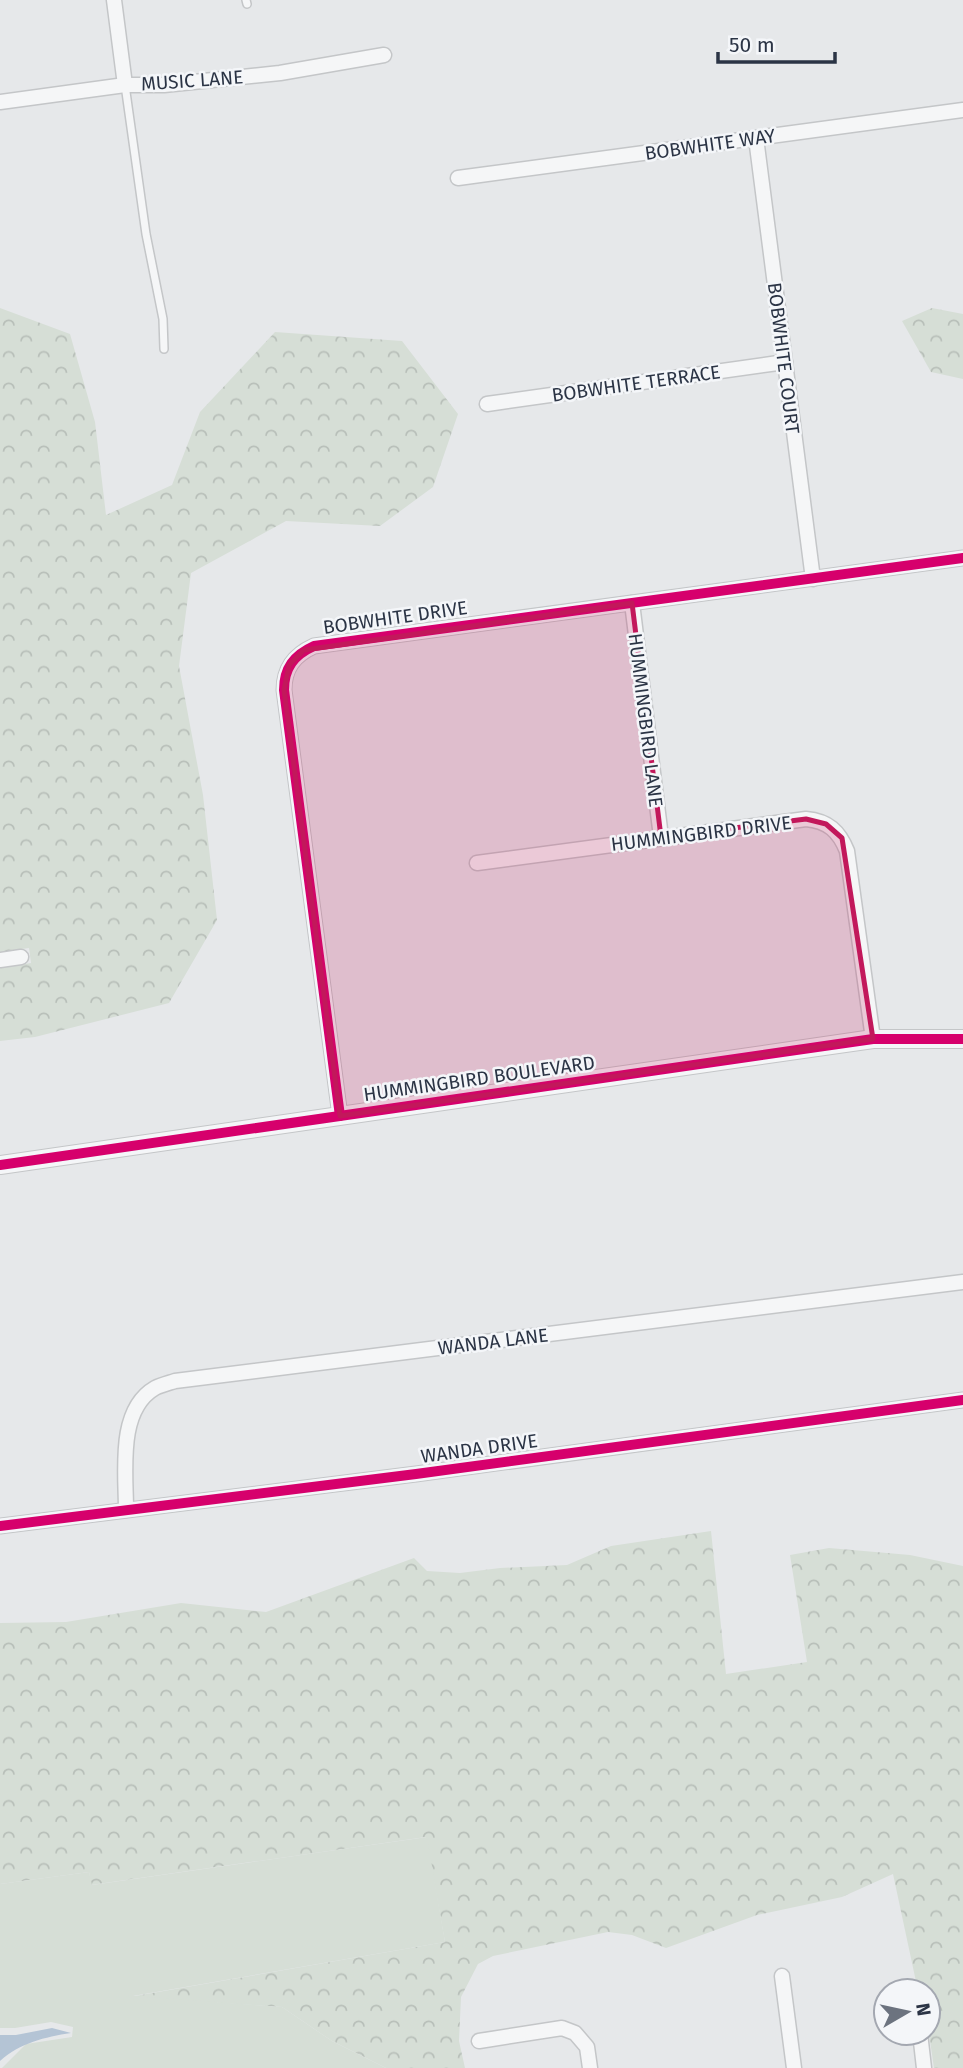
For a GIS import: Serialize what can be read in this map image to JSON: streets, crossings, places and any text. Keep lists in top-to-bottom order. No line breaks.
{"streets":{"street":["MUSIC LANE","BOBWHITE WAY","BOBWHITE COURT","BOBWHITE TERRACE","BOBWHITE DRIVE","HUMMINGBIRD LANE","HUMMINGBIRD DRIVE","HUMMINGBIRD BOULEVARD","WANDA LANE","WANDA DRIVE"]},"crossings":[["BOBWHITE WAY","BOBWHITE COURT"],["BOBWHITE COURT","BOBWHITE TERRACE"],["BOBWHITE COURT","BOBWHITE DRIVE"],["BOBWHITE DRIVE","HUMMINGBIRD LANE"],["BOBWHITE DRIVE","HUMMINGBIRD BOULEVARD"],["HUMMINGBIRD LANE","HUMMINGBIRD DRIVE"],["HUMMINGBIRD DRIVE","HUMMINGBIRD BOULEVARD"],["WANDA LANE","WANDA DRIVE"]],"scale_bar":"50 m","north":"right"}
